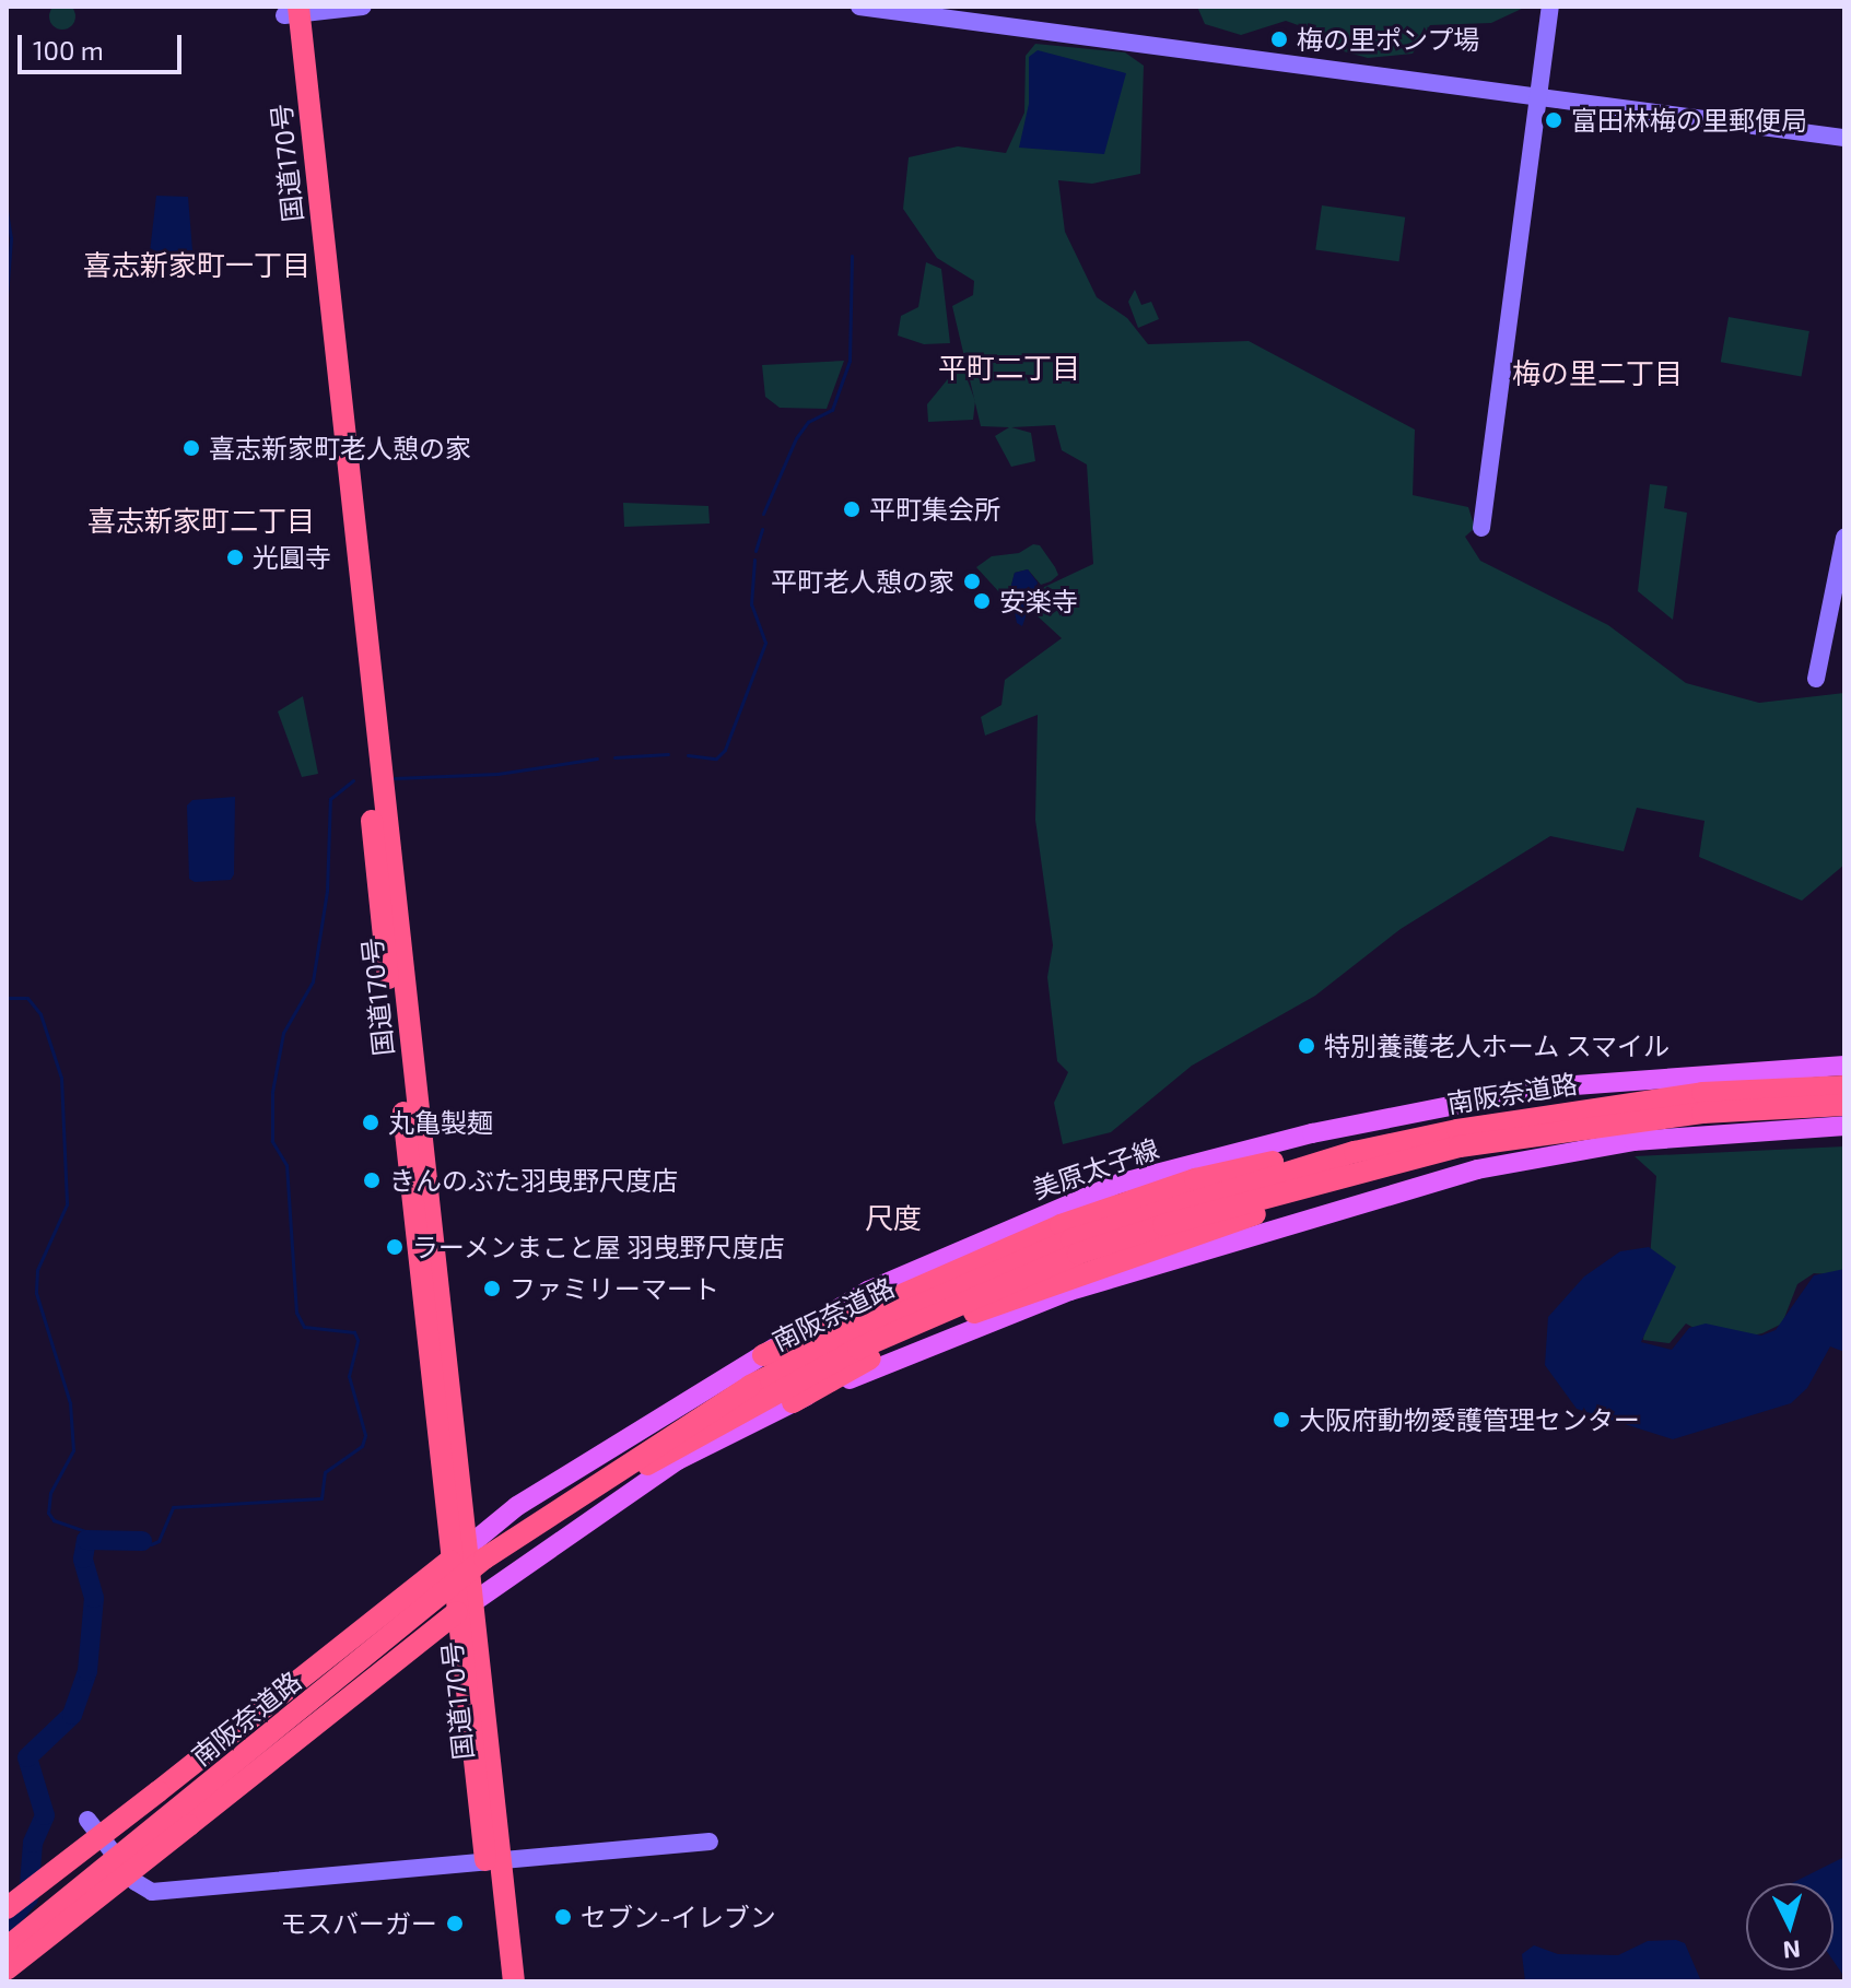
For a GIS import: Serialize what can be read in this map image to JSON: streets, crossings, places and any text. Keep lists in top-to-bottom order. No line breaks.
{"streets":{"highway":["国道170号","南阪奈道路"],"main road":["美原太子線"]},"crossings":[["国道170号","美原太子線"]],"districts":["喜志新家町一丁目","平町二丁目","梅の里二丁目","喜志新家町二丁目","尺度"],"places":["梅の里ポンプ場","富田林梅の里郵便局","喜志新家町老人憩の家","平町集会所","光圓寺","平町老人憩の家","安楽寺","特別養護老人ホーム スマイル","丸亀製麺","きんのぶた羽曳野尺度店","ラーメンまこと屋 羽曳野尺度店","ファミリーマート","大阪府動物愛護管理センター","セブン-イレブン","モスバーガー"],"scale_bar":"100 m","north":"bottom"}
